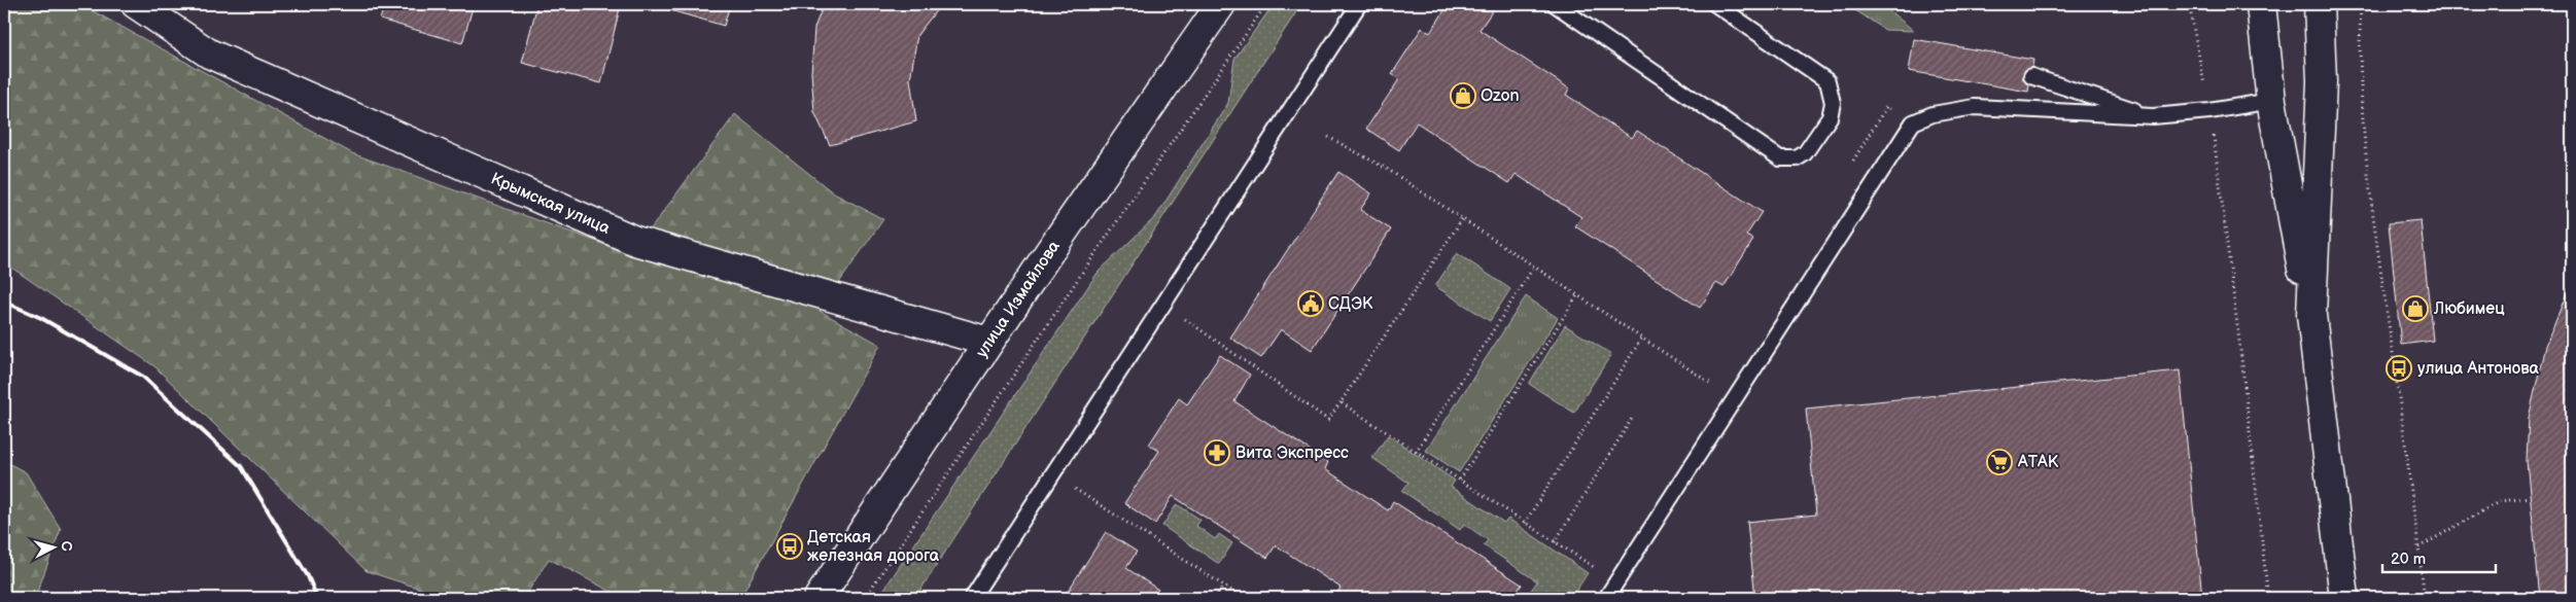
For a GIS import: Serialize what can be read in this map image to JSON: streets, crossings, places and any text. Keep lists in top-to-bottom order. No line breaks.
{"streets":{"main road":["Крымская улица","улица Измайлова"]},"crossings":[["Крымская улица","улица Измайлова"]],"places":{"shop":["Ozon","Любимец"],"public building":["СДЭК"],"bus stop":["улица Антонова","Детская железная дорога"],"pharmacy":["Вита Экспресс"],"supermarket":["АТАК"]},"scale_bar":"20 m","north":"right"}
